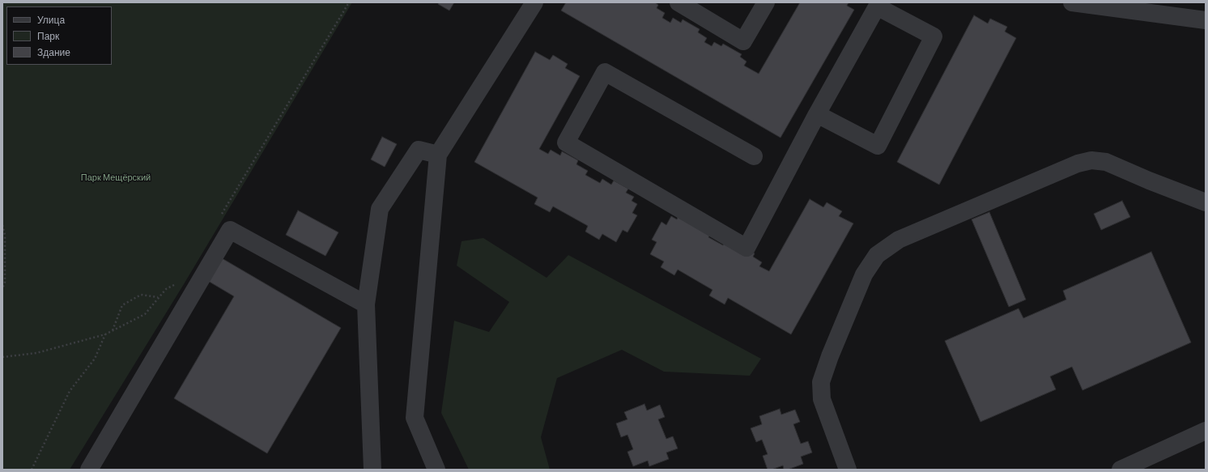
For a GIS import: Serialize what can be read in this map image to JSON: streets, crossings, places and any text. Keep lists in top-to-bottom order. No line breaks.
{"parks":["Парк Мещёрский"],"legend":["Улица","Парк","Здание"]}
